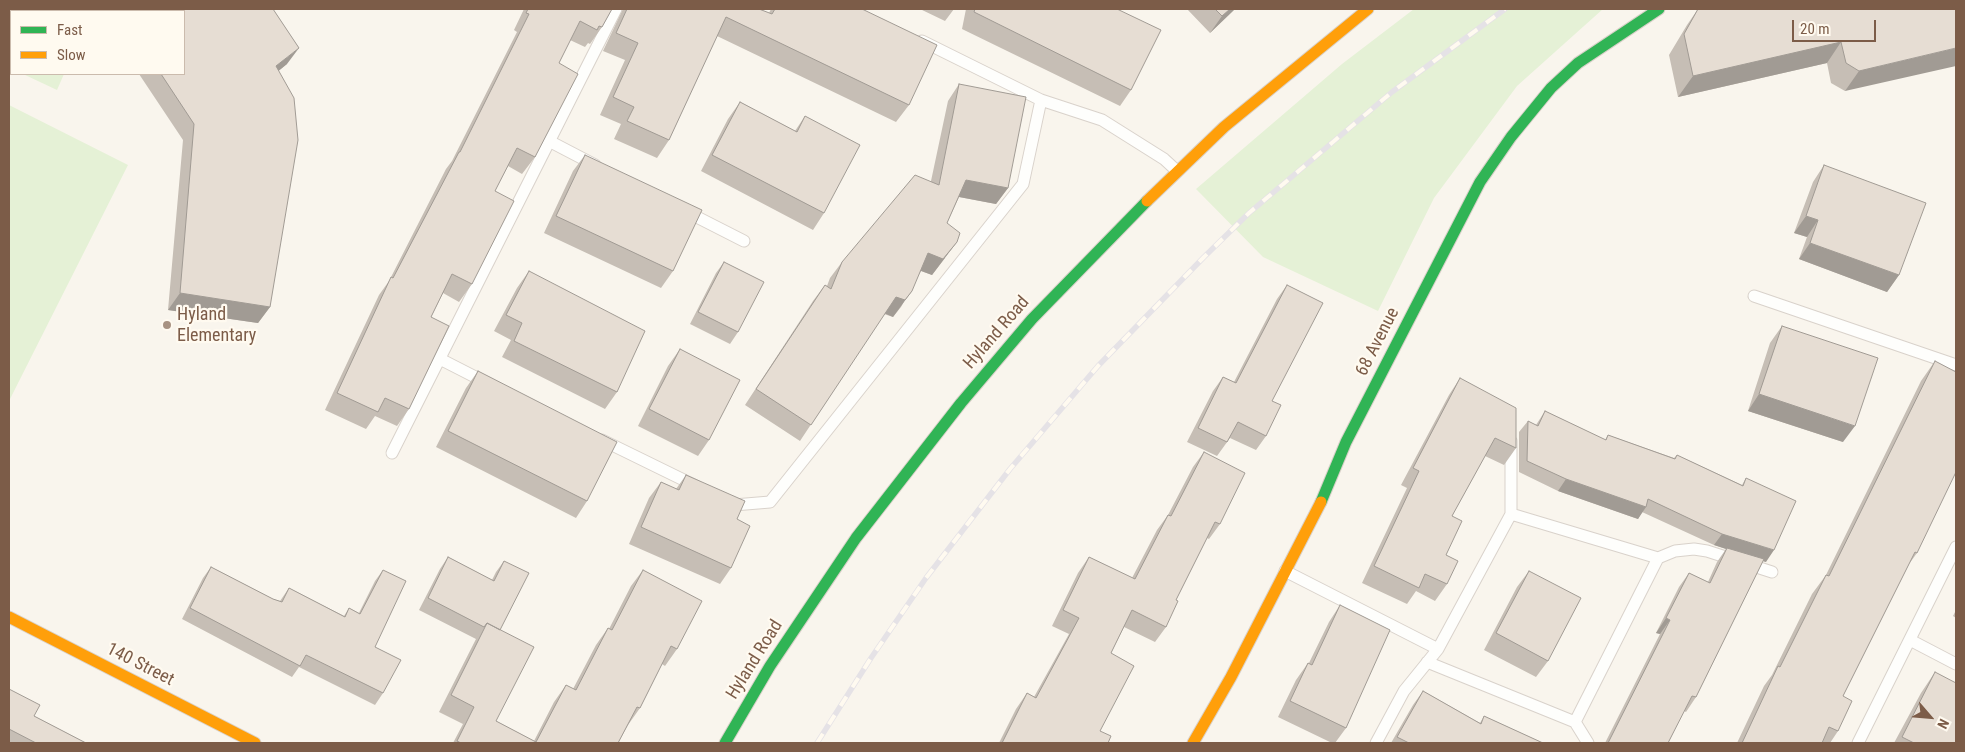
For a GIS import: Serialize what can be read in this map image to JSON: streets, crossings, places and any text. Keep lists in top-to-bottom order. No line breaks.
{"streets":{"street":["Hyland Road","68 Avenue","140 Street"]},"places":["Hyland Elementary"],"legend":["Fast","Slow"],"scale_bar":"20 m","north":"bottom right"}
